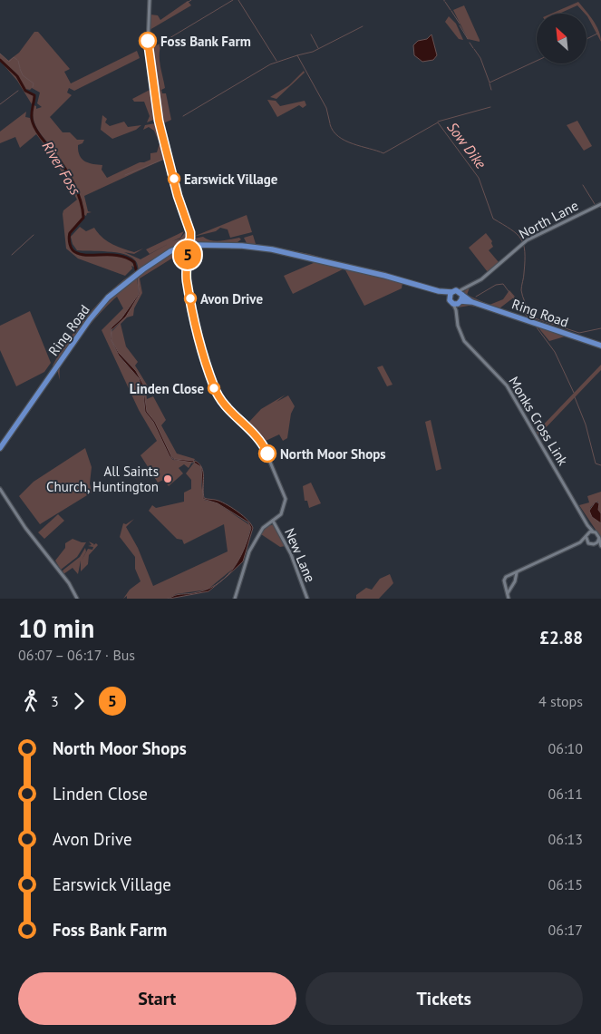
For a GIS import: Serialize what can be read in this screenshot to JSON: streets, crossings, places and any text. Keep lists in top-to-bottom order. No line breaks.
{"streets":{"highway":["Ring Road"],"street":["North Lane","Monks Cross Link","New Lane"]},"crossings":[["North Lane","Ring Road"],["Ring Road","Monks Cross Link"]],"water":["Sow Dike","River Foss"],"places":["Foss Bank Farm","Earswick Village","Avon Drive","Linden Close","North Moor Shops","All Saints Church, Huntington"],"lines":["bus line 5"],"north":"top left","page":{"on_map":"5","heading":["10 min","06:07 – 06:17 · Bus","£2.88"],"legs":["3","5","4 stops"],"list":[{"name":"North Moor Shops","value":"06:10"},{"name":"Linden Close","value":"06:11"},{"name":"Avon Drive","value":"06:13"},{"name":"Earswick Village","value":"06:15"},{"name":"Foss Bank Farm","value":"06:17"}],"buttons":["Start","Tickets"]}}
